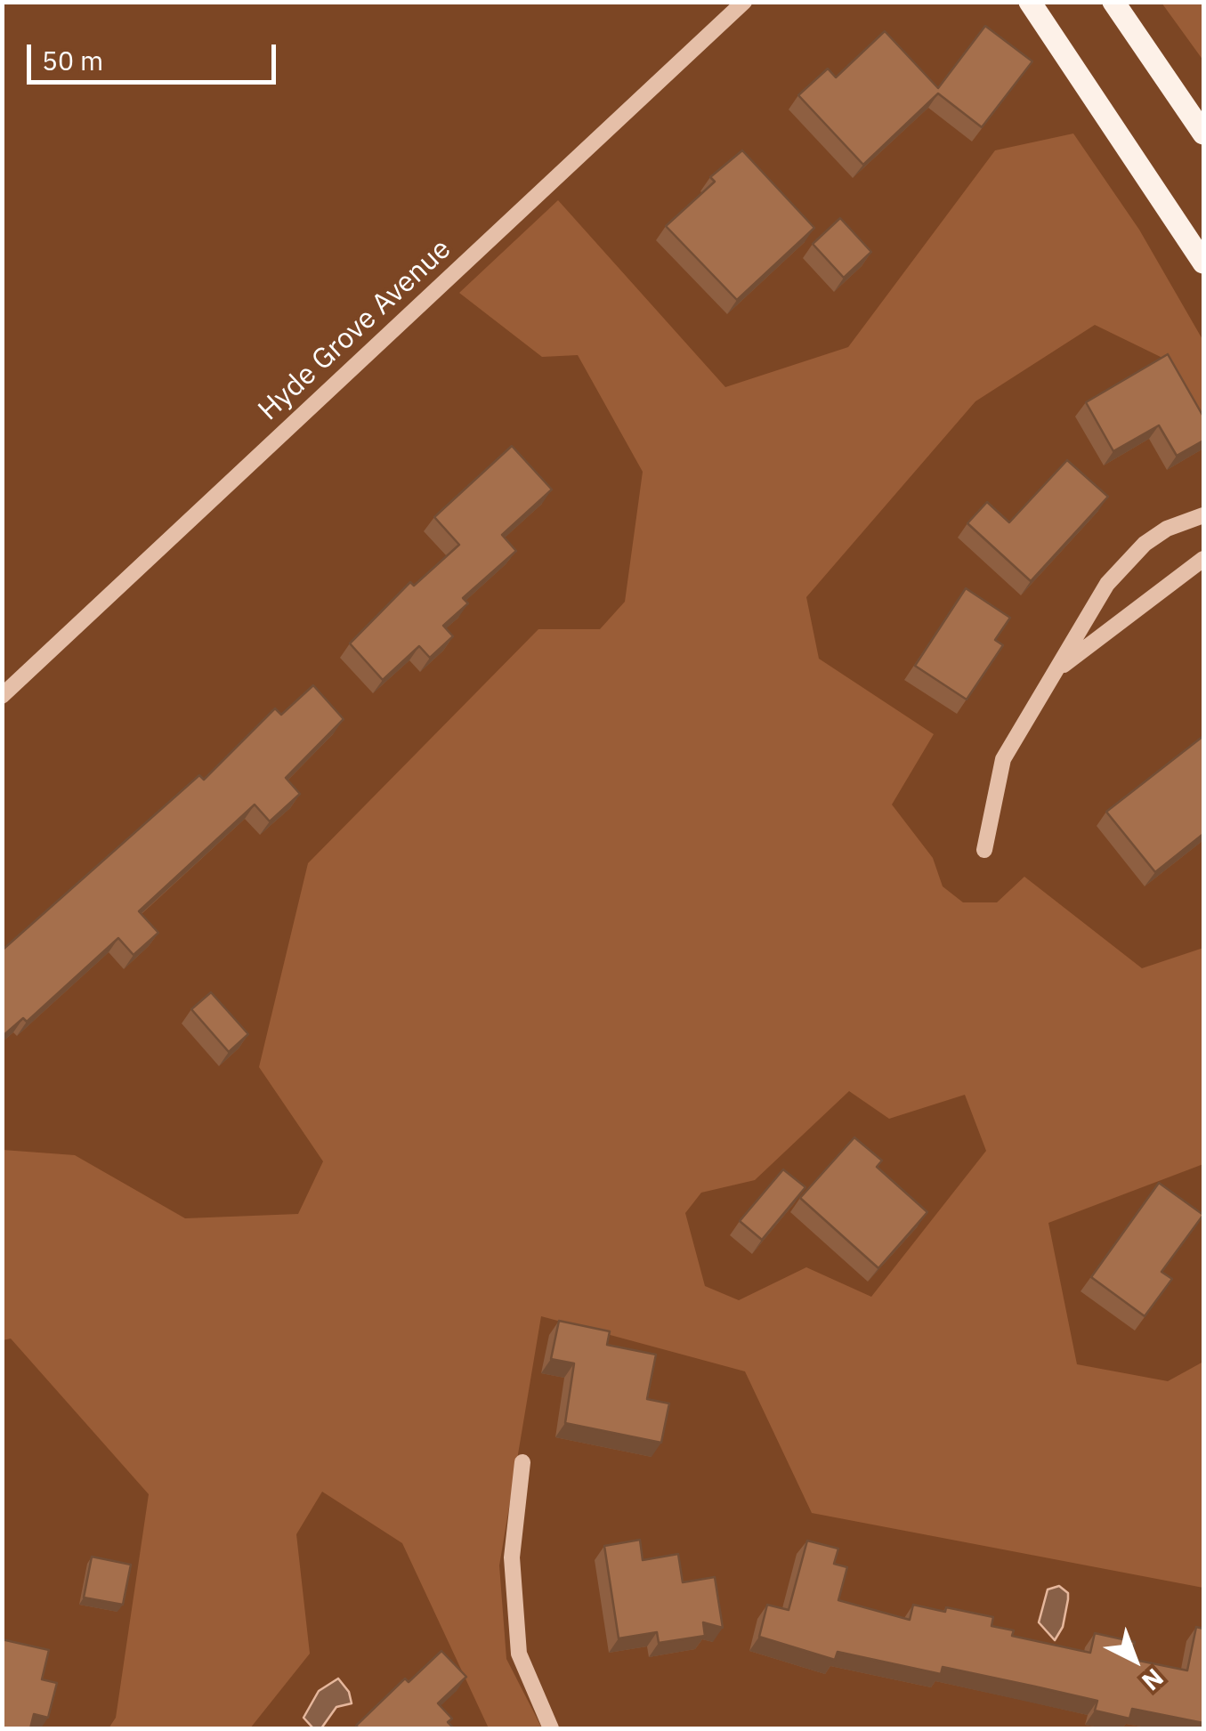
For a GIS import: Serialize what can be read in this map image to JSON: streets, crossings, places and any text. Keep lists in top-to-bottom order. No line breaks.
{"streets":{"street":["Hyde Grove Avenue"]},"scale_bar":"50 m","north":"bottom right"}
